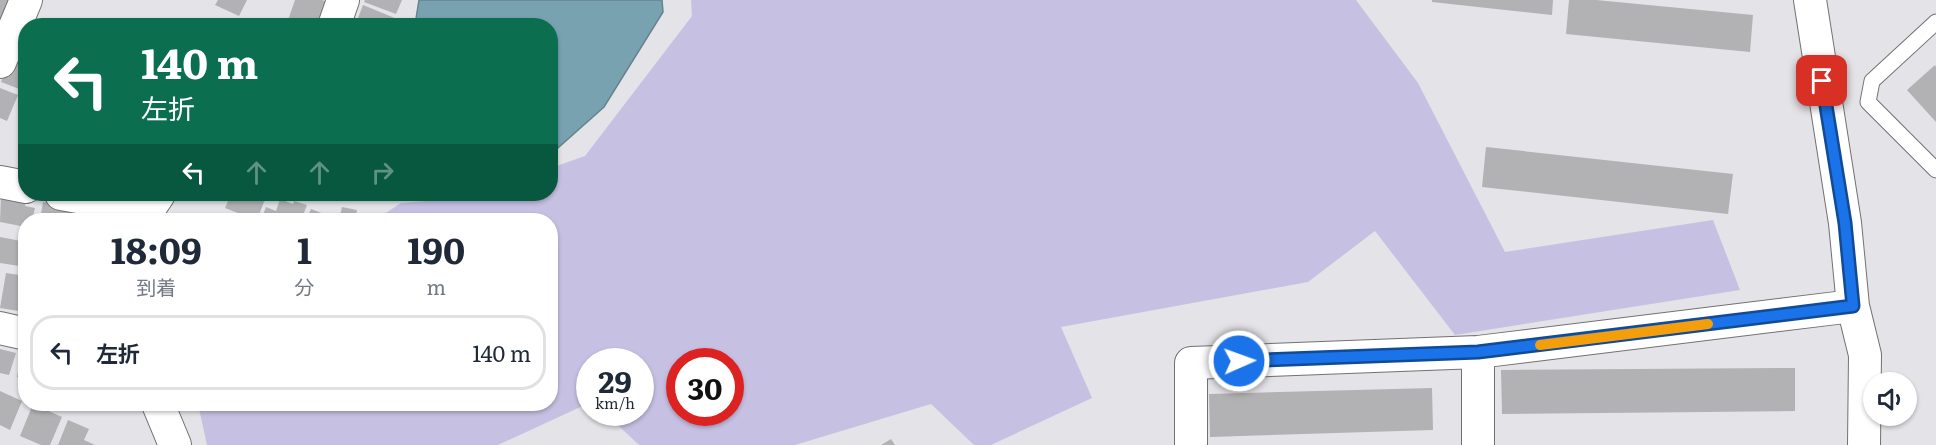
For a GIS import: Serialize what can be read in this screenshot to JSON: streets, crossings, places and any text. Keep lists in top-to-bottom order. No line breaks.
{"page":{"turn":["140 m","左折"],"eta":["18:09","到着","1","分","190","m"],"list":[{"name":"左折","value":"140 m"}],"speed":"29 km/h","limit":"30"}}
